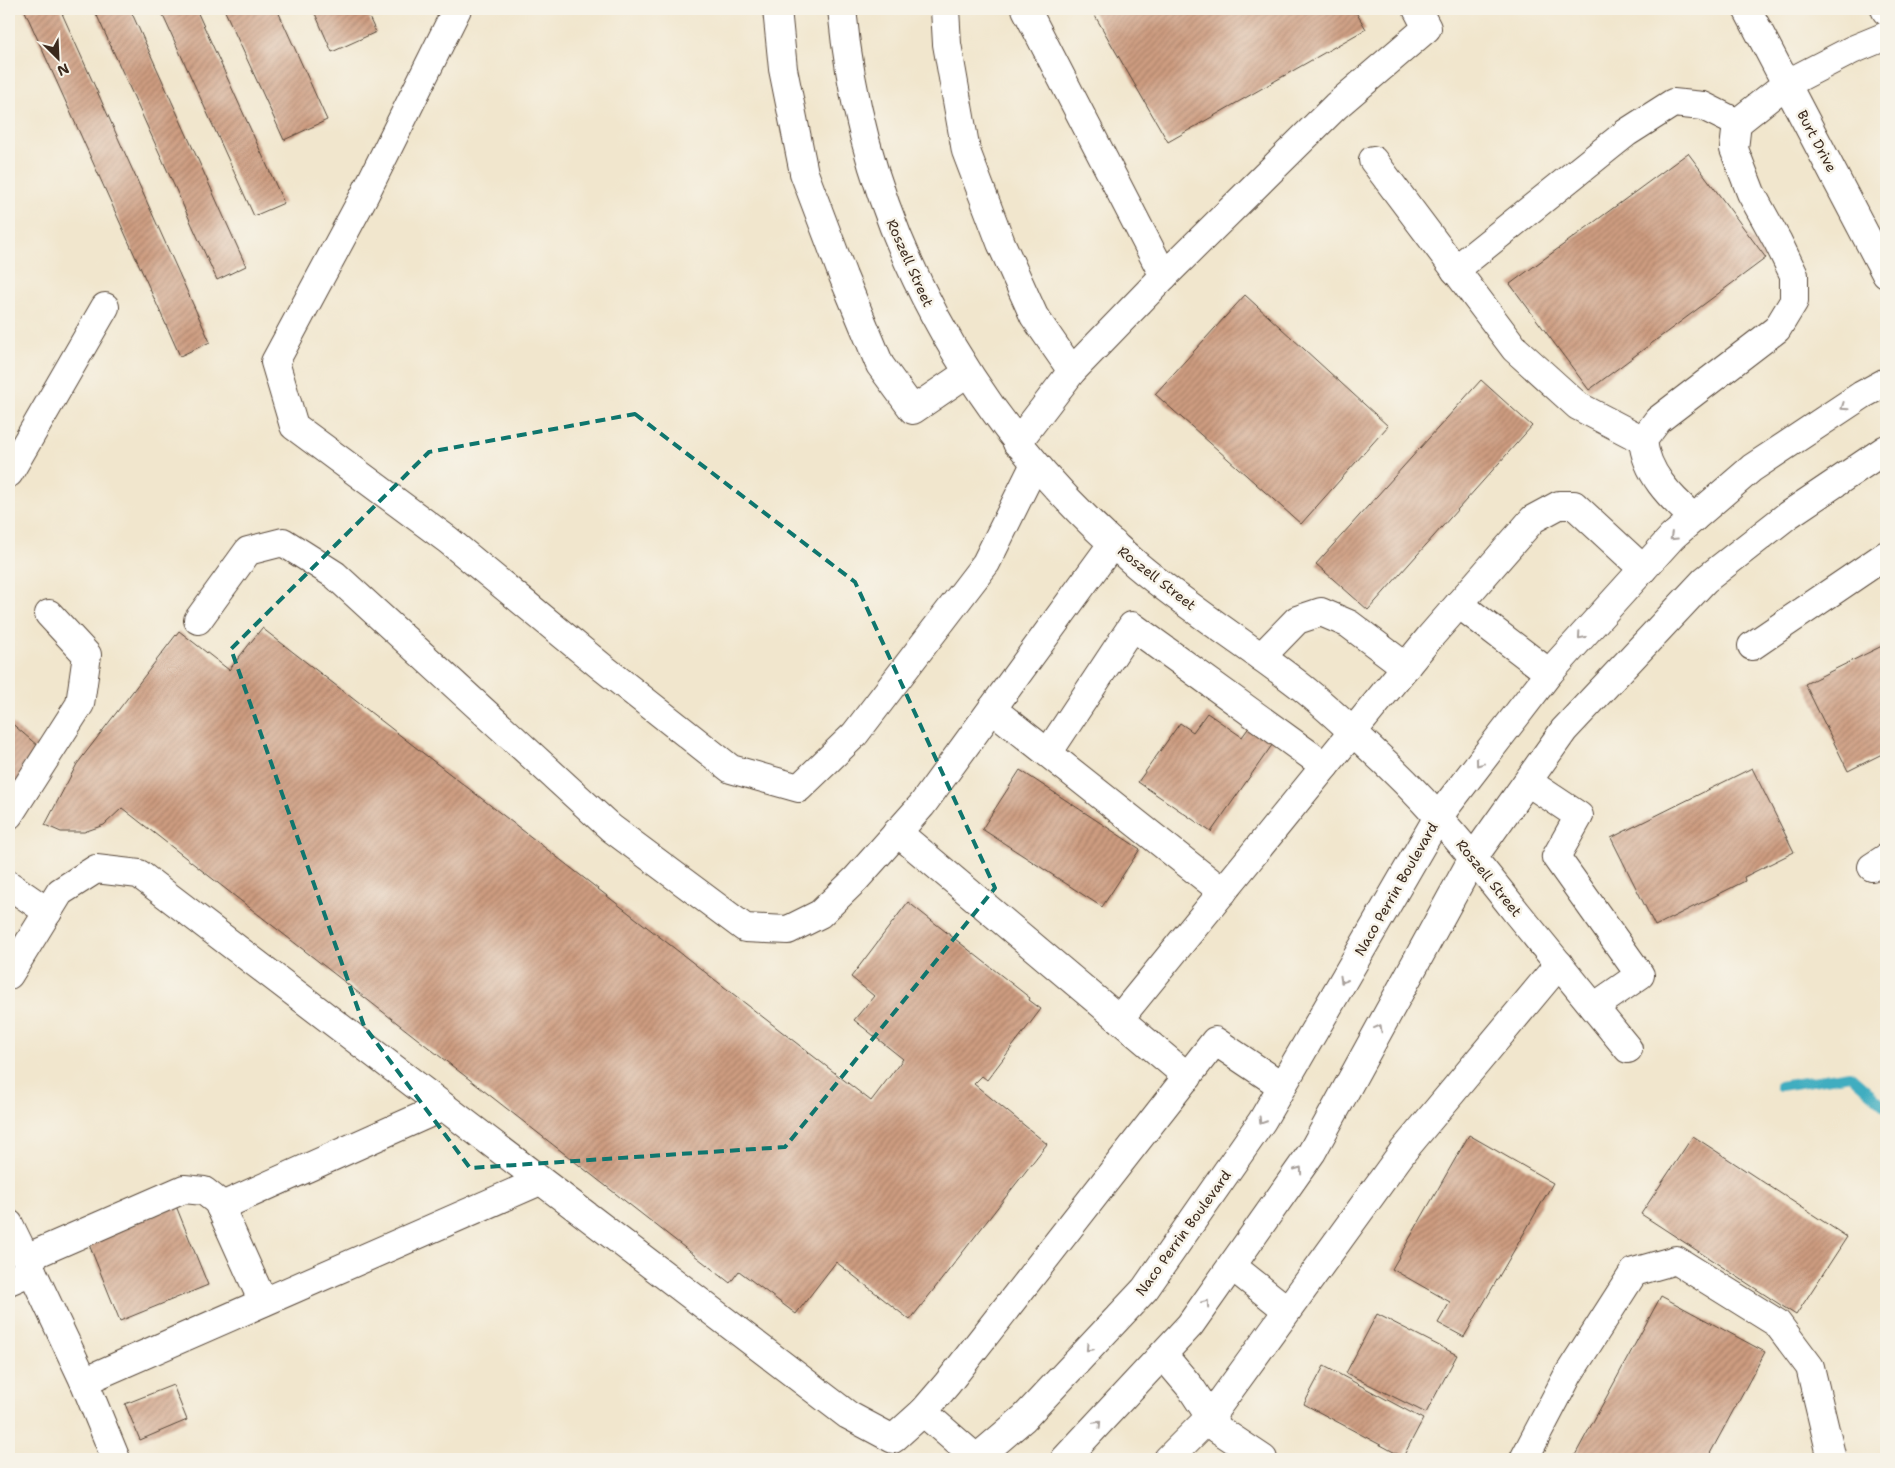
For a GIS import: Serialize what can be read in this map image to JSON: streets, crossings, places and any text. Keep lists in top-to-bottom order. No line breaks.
{"streets":{"main road":["Burt Drive","Roszell Street","Naco Perrin Boulevard"]},"crossings":[["Roszell Street","Naco Perrin Boulevard"]],"north":"bottom right"}
